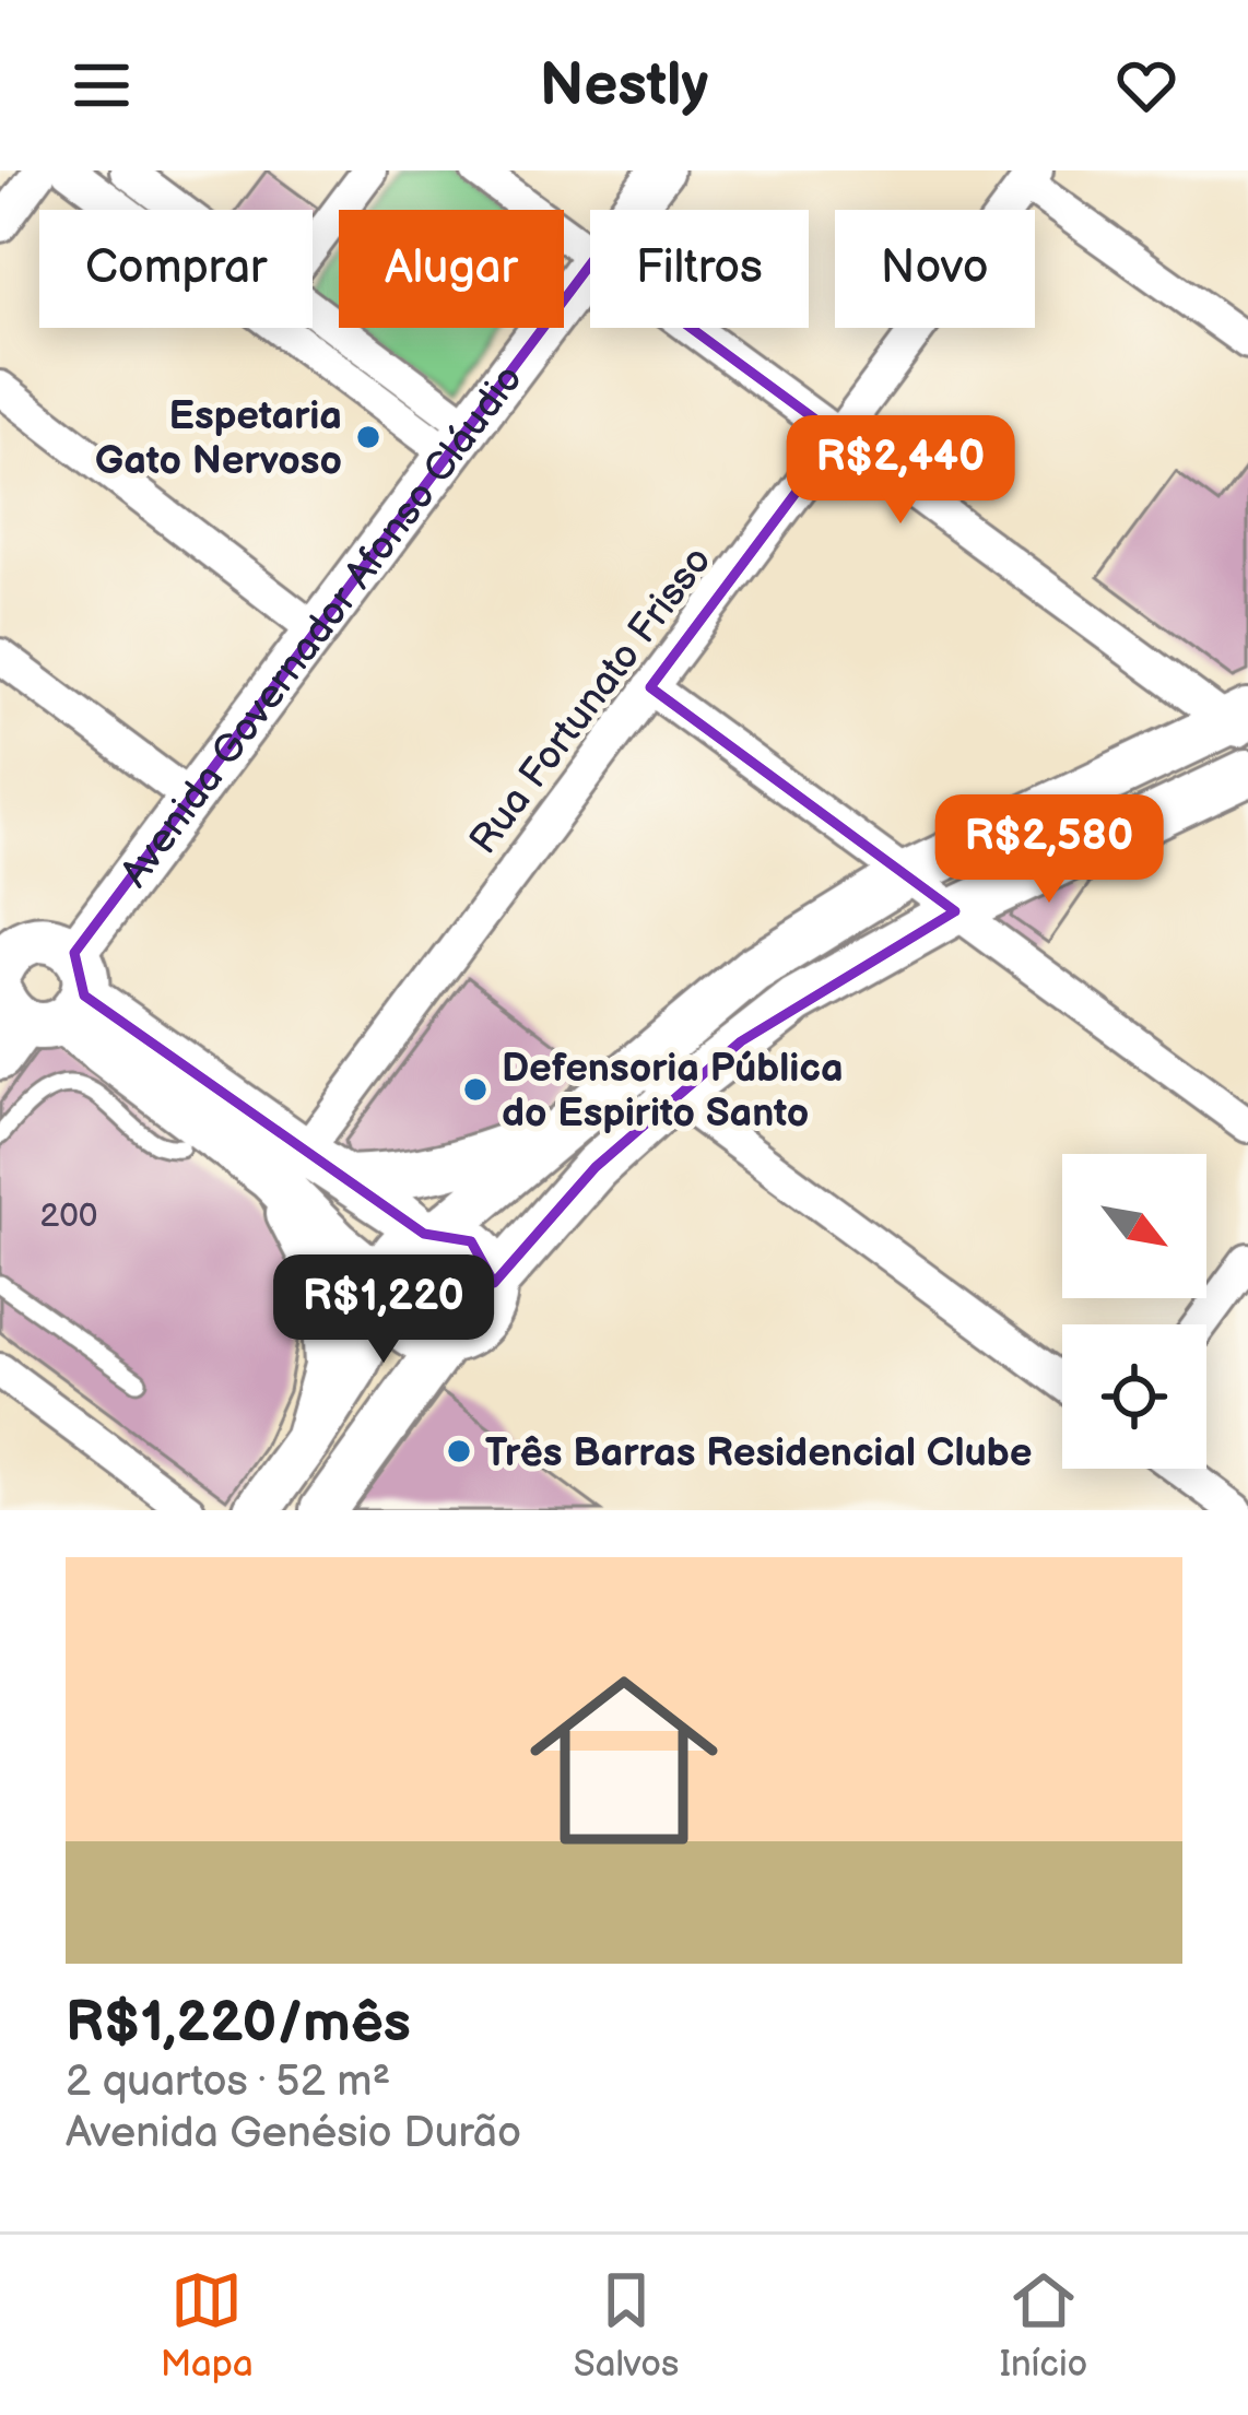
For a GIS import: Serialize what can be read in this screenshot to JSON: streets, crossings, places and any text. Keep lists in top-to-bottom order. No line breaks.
{"streets":{"street":["Avenida Governador Afonso Cláudio","Rua Fortunato Frisso"]},"places":["Espetaria Gato Nervoso","Defensoria Pública do Espirito Santo","Três Barras Residencial Clube"],"house_numbers":["200"],"north":"bottom right","page":{"header":"Nestly","chip":["Comprar","Alugar","Filtros","Novo"],"price":["R$2,440","R$2,580","R$1,220"],"list":[{"name":"R$1,220/mês","note":"2 quartos · 52 m² · Avenida Genésio Durão"}],"tabs":["Mapa","Salvos","Início"]}}
